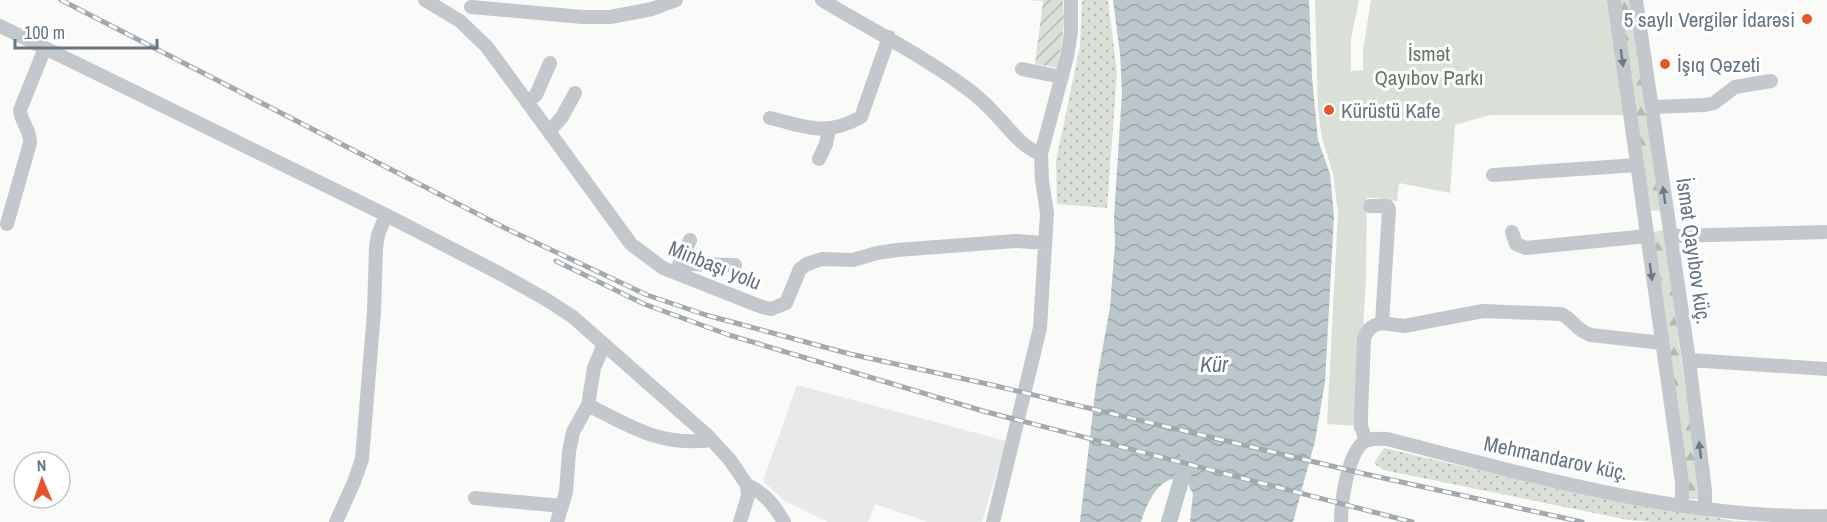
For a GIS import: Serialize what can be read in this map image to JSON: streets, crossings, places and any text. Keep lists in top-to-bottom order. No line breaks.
{"streets":{"street":["İsmət Qayıbov küç.","Minbaşı yolu","Mehmandarov küç."]},"crossings":[["İsmət Qayıbov küç.","Mehmandarov küç."]],"water":["Kür"],"parks":["İsmət Qayıbov Parkı"],"places":["5 saylı Vergilər İdarəsi","İşıq Qəzeti","Kürüstü Kafe"],"scale_bar":"100 m","north":"top"}
